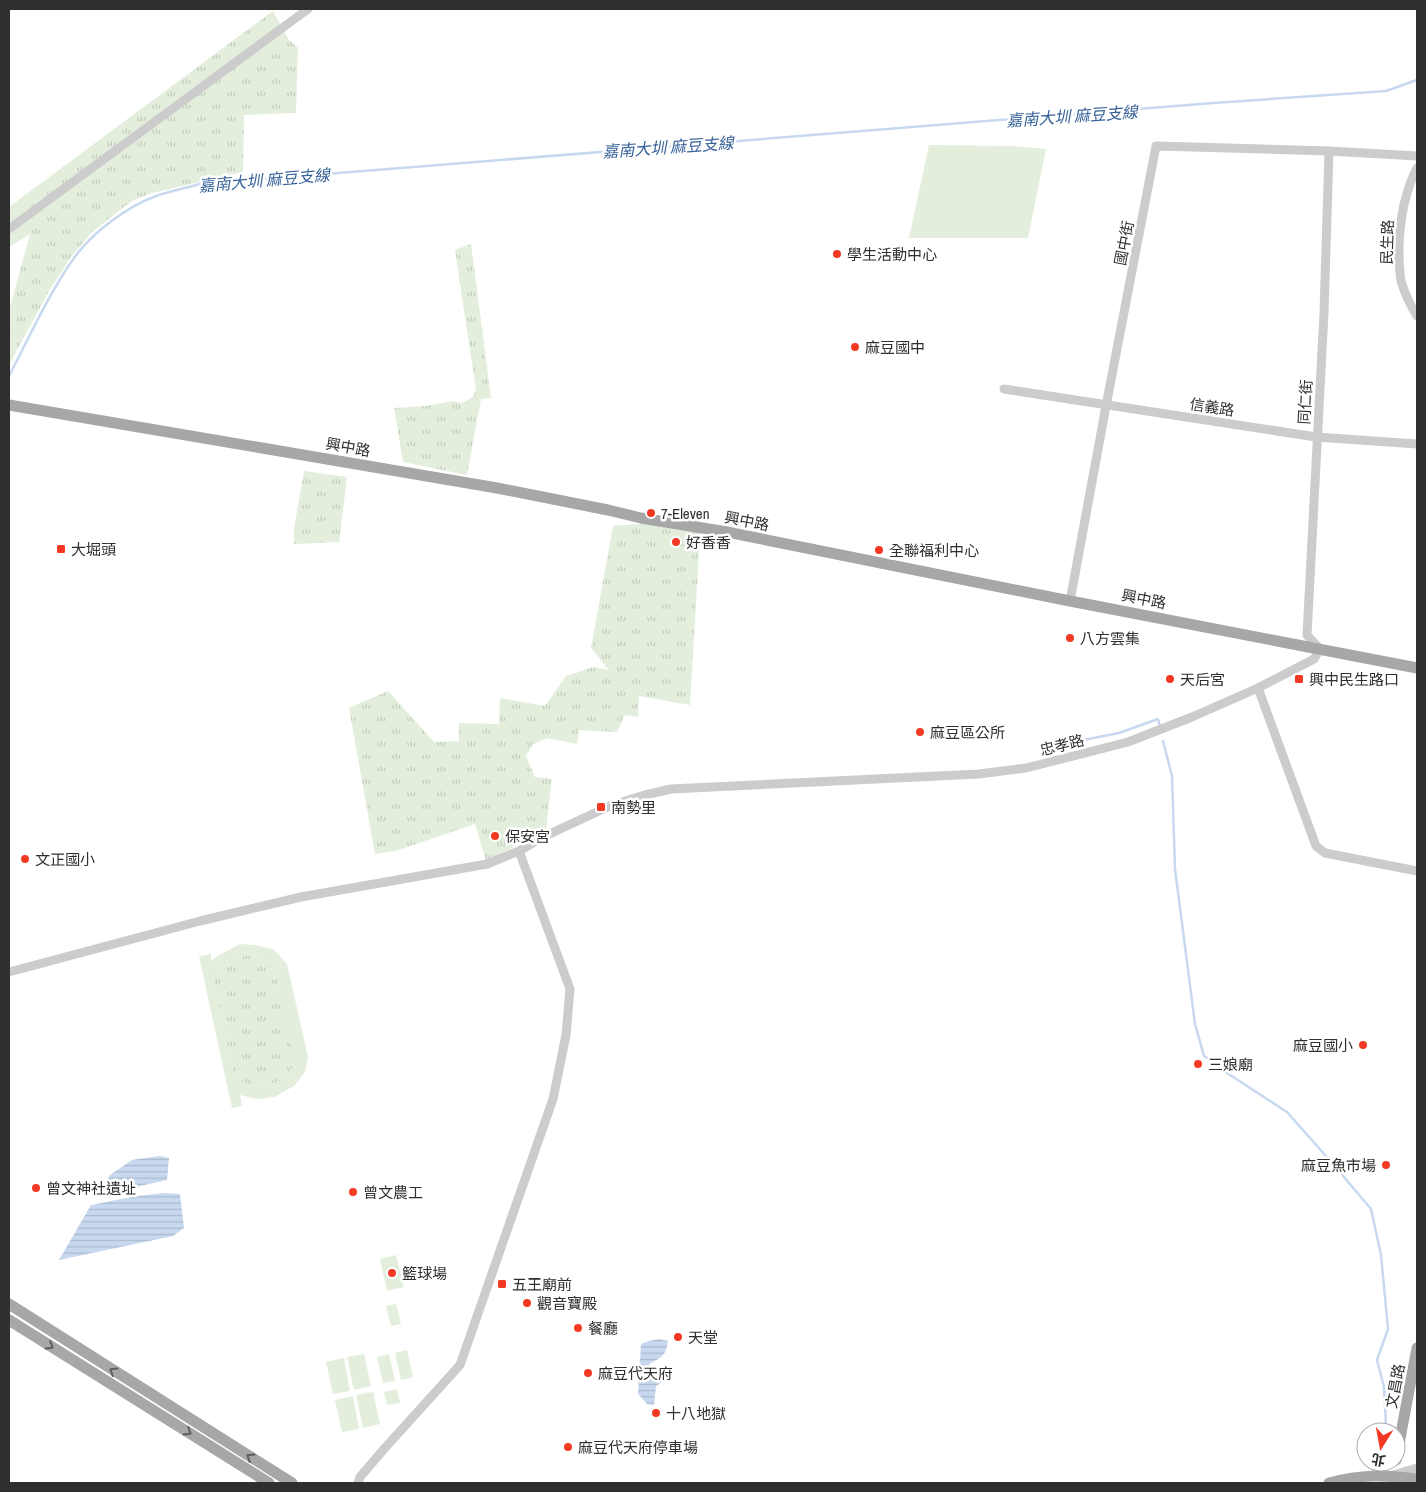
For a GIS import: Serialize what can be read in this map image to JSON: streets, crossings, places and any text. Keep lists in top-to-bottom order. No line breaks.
{"streets":{"main road":["興中路","文昌路"],"street":["民生路","國中街","同仁街","信義路","忠孝路"]},"crossings":[["國中街","同仁街"],["國中街","信義路"],["國中街","興中路"],["同仁街","信義路"],["同仁街","興中路"],["同仁街","忠孝路"],["興中路","忠孝路"]],"water":["嘉南大圳 麻豆支線"],"places":{"other":["學生活動中心","麻豆國中","7-Eleven","好香香","全聯福利中心","八方雲集","天后宮","麻豆區公所","保安宮","文正國小","麻豆國小","三娘廟","麻豆魚市場","曾文神社遺址","曾文農工","籃球場","觀音寶殿","餐廳","天堂","麻豆代天府","十八地獄","麻豆代天府停車場"],"transit":["大堀頭","興中民生路口","南勢里","五王廟前"]},"north":"bottom"}
